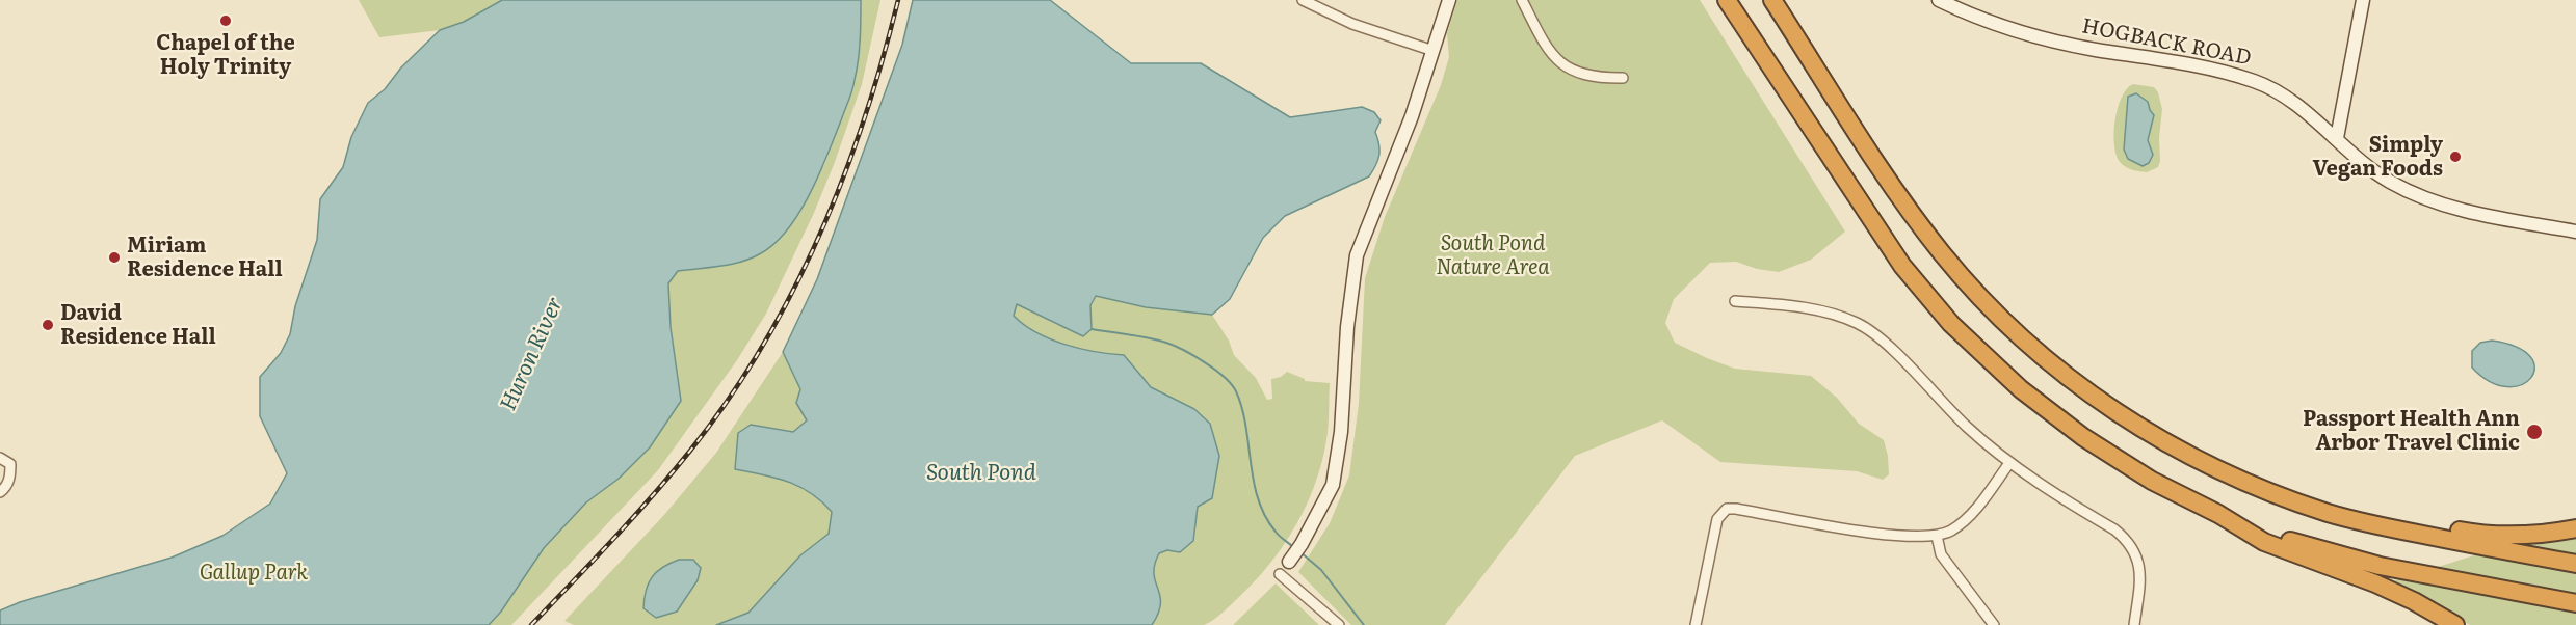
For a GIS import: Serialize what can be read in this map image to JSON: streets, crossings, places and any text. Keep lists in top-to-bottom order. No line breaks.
{"streets":{"main road":["HOGBACK ROAD"]},"water":["Huron River","South Pond"],"parks":["South Pond Nature Area","Gallup Park"],"places":["Chapel of the Holy Trinity","Simply Vegan Foods","Miriam Residence Hall","David Residence Hall","Passport Health Ann Arbor Travel Clinic"]}
